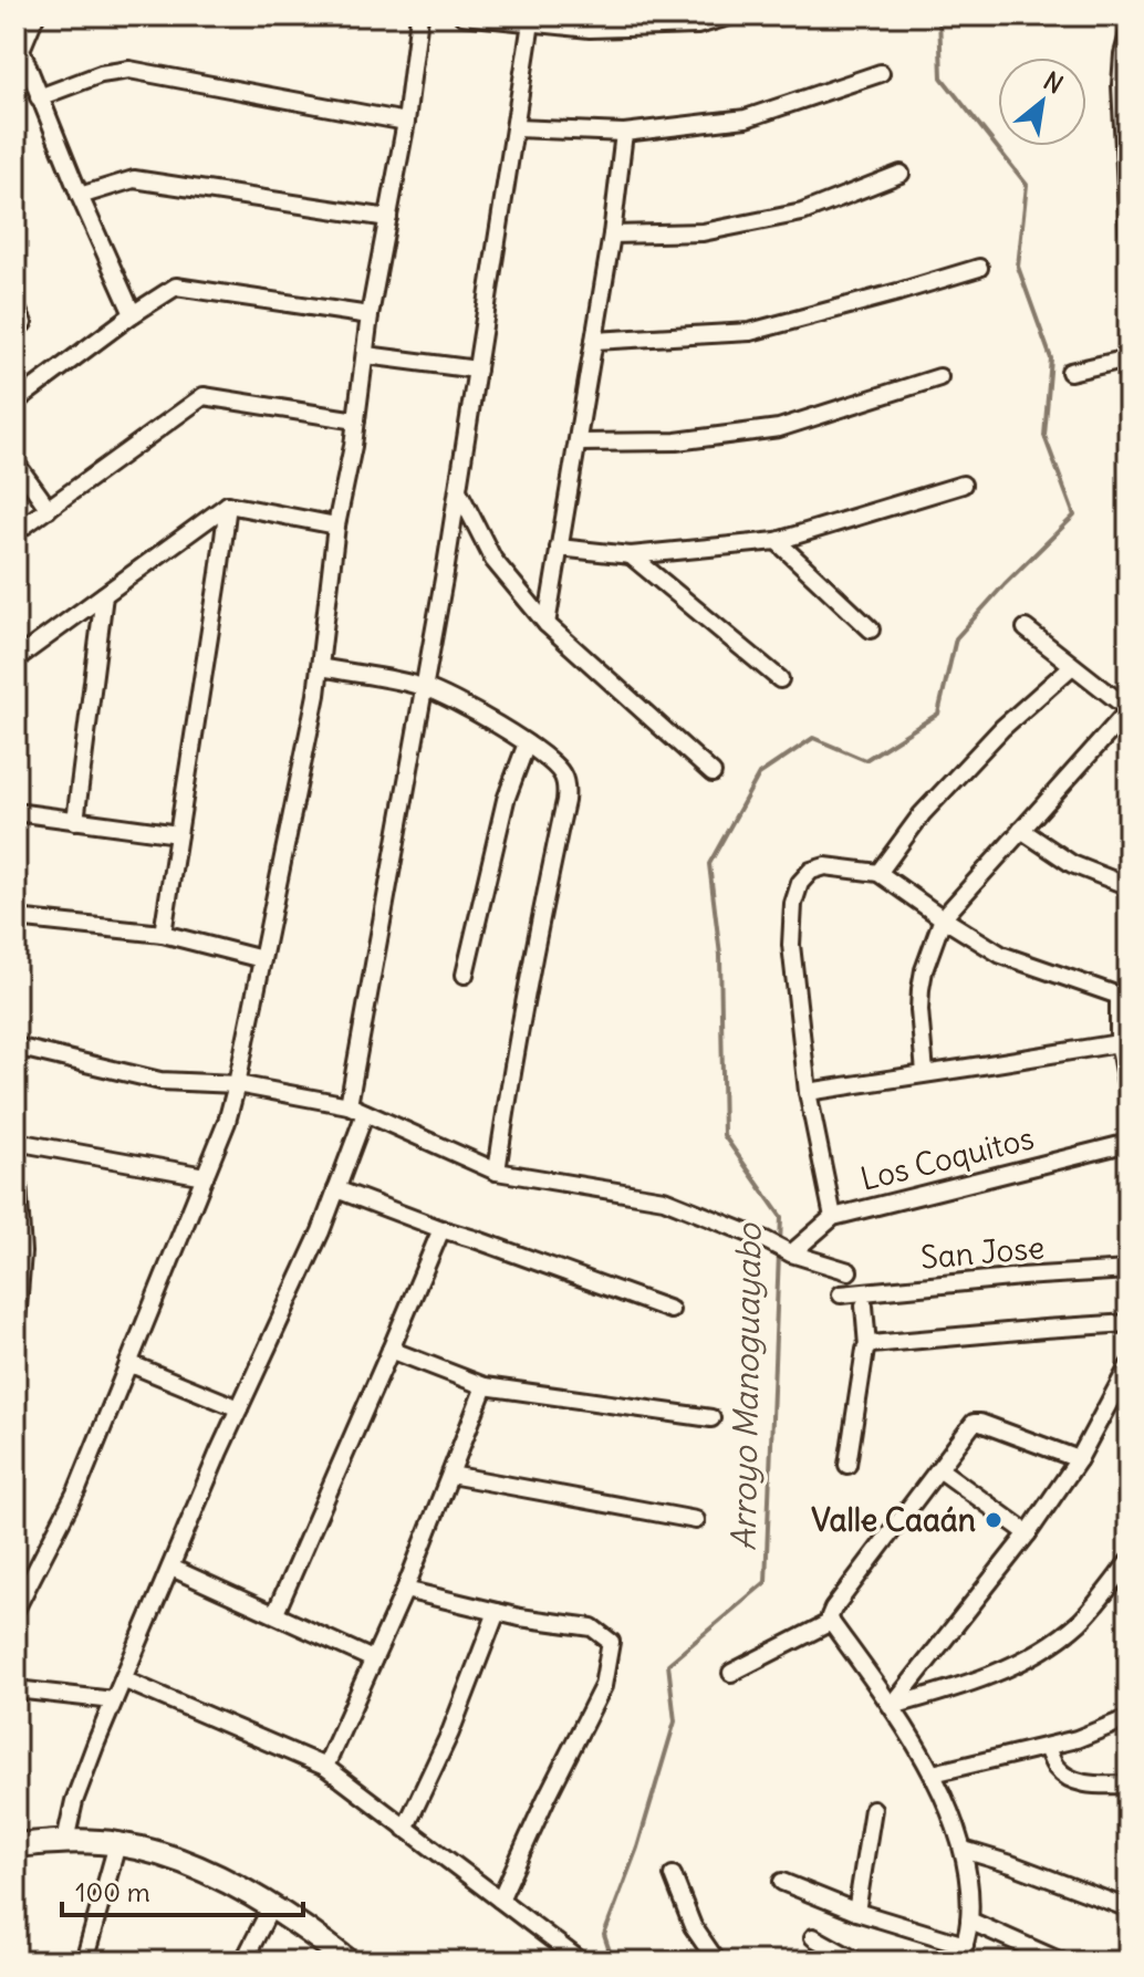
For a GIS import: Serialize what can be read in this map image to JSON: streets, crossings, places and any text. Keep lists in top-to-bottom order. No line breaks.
{"streets":{"street":["Los Coquitos","San Jose"]},"water":["Arroyo Manoguayabo"],"places":["Valle Caaán"],"scale_bar":"100 m","north":"top right"}
